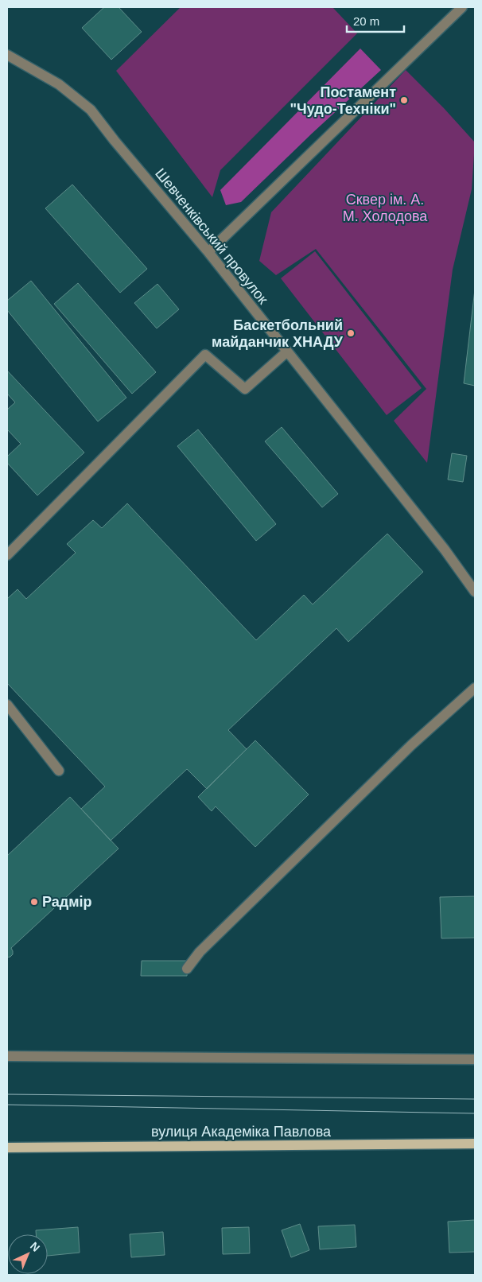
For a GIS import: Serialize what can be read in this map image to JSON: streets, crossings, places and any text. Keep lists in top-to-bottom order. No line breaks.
{"streets":{"main road":["вулиця Академіка Павлова"],"street":["Шевченківський провулок"]},"parks":["Сквер ім. А. М. Холодова"],"places":["Постамент \"Чудо-Техніки\"","Баскетбольний майданчик ХНАДУ","Радмір"],"scale_bar":"20 m","north":"top right"}
